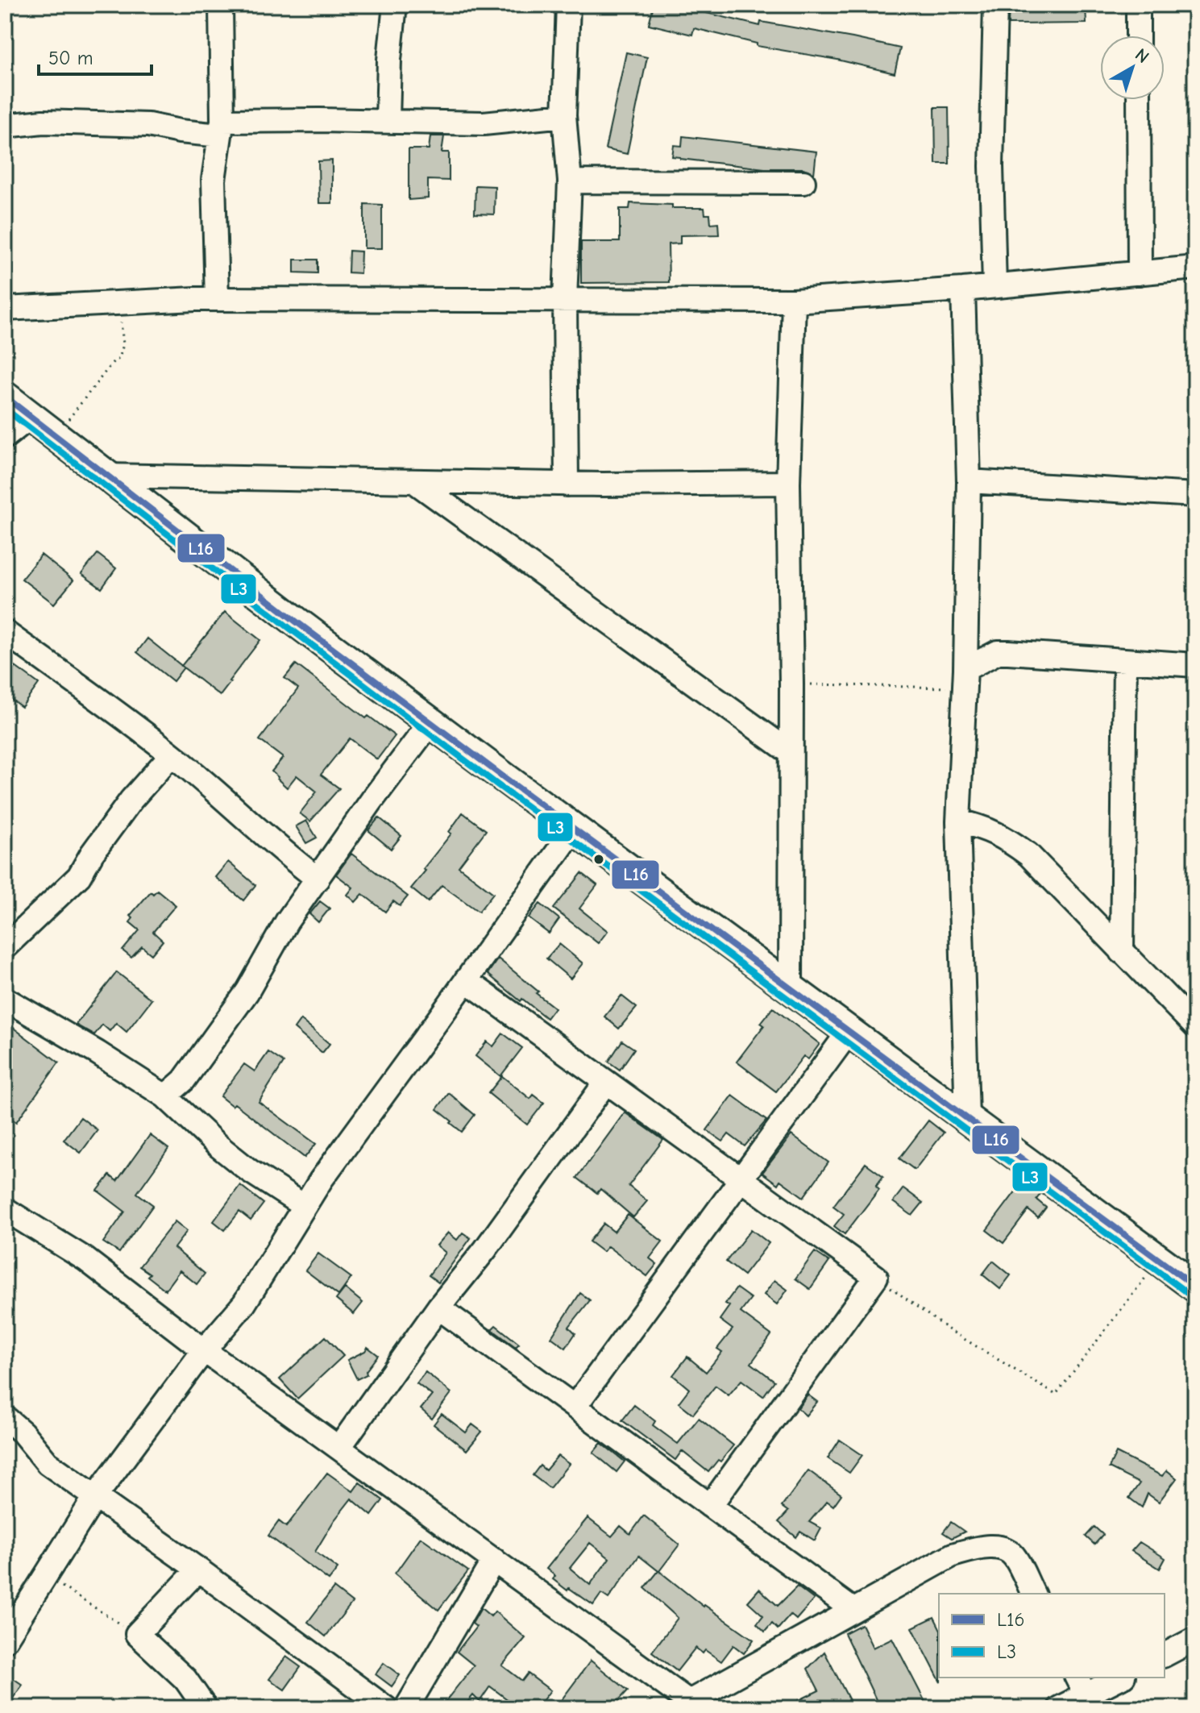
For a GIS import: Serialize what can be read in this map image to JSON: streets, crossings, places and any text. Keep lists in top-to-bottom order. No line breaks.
{"lines":["transit line L16","transit line L3"],"legend":["L16","L3"],"scale_bar":"50 m","north":"top right"}
